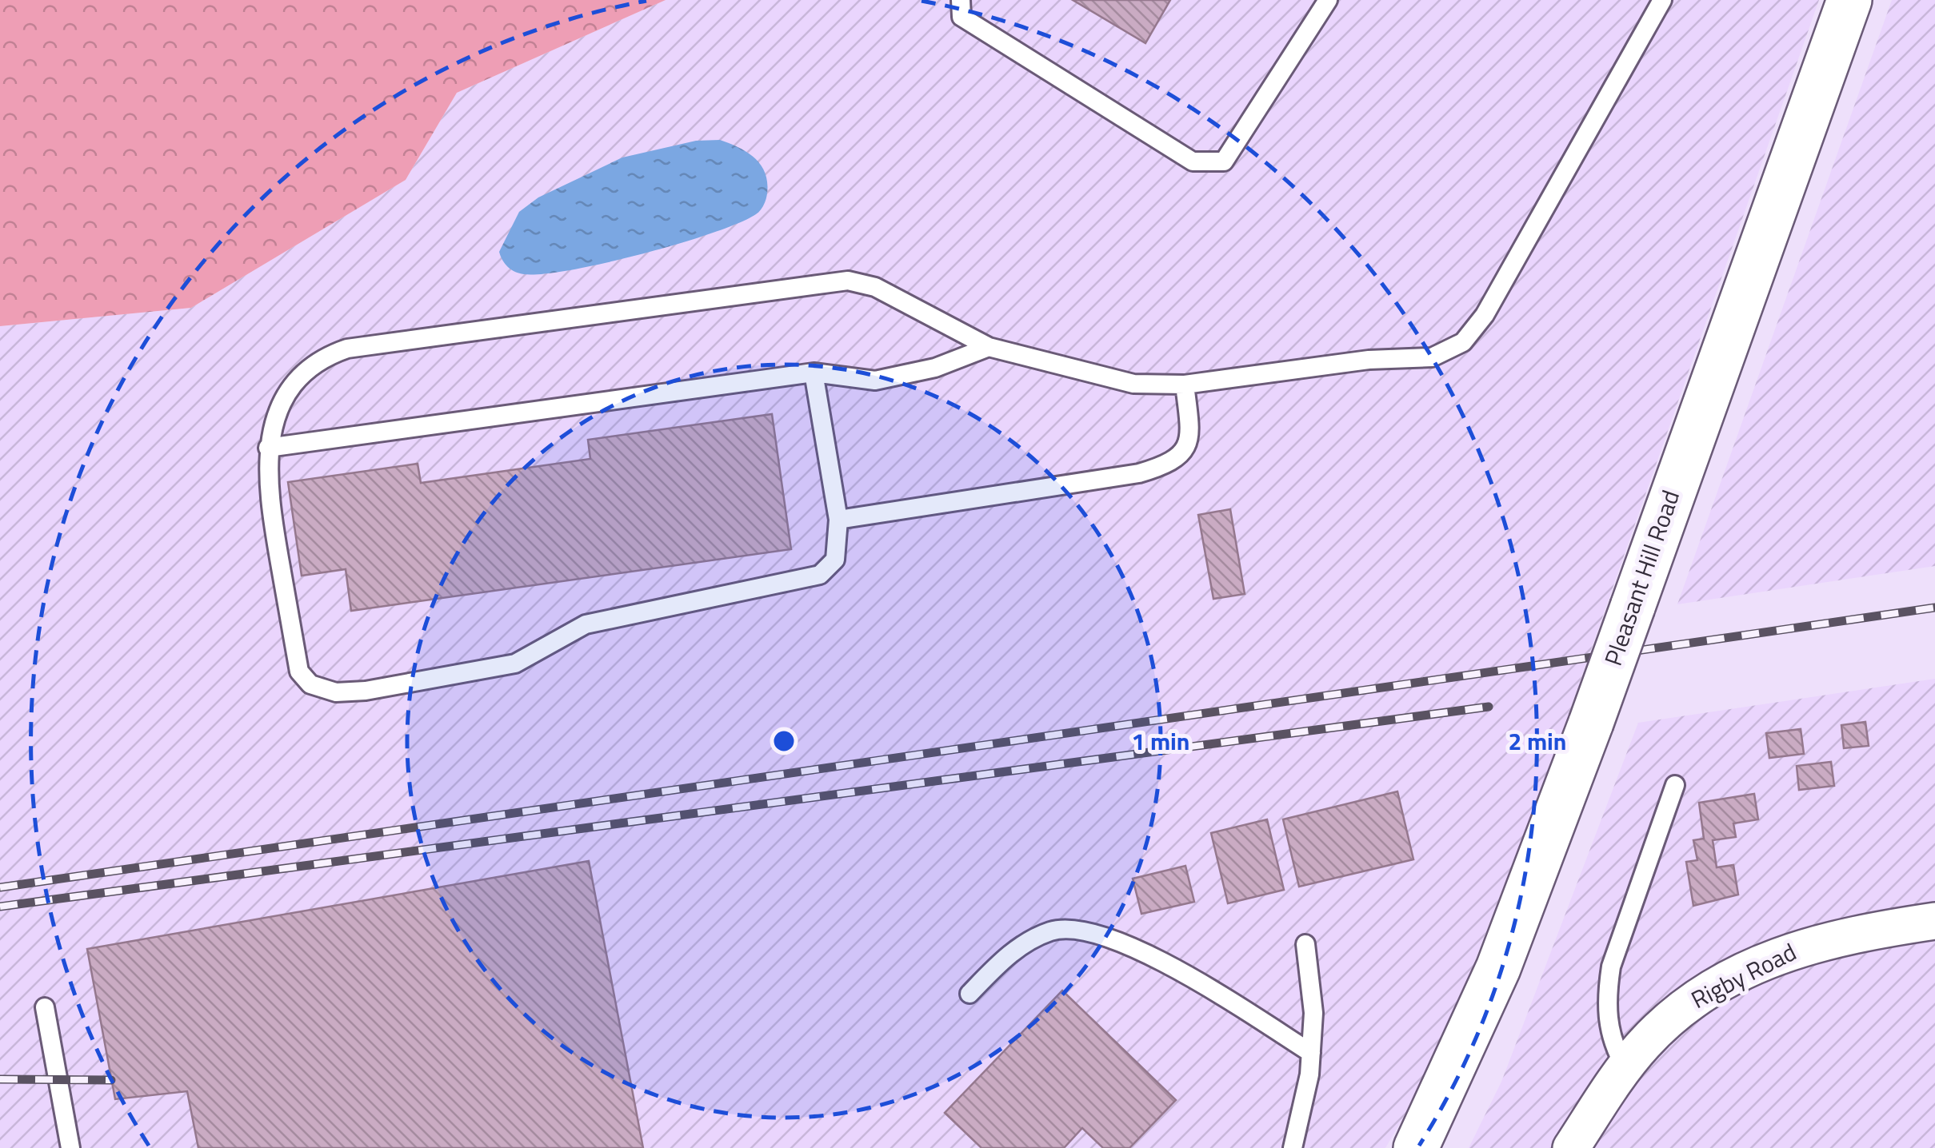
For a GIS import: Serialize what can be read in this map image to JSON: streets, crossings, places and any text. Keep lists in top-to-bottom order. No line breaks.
{"streets":{"street":["Pleasant Hill Road","Rigby Road"]},"rings":["1 min","2 min"]}
